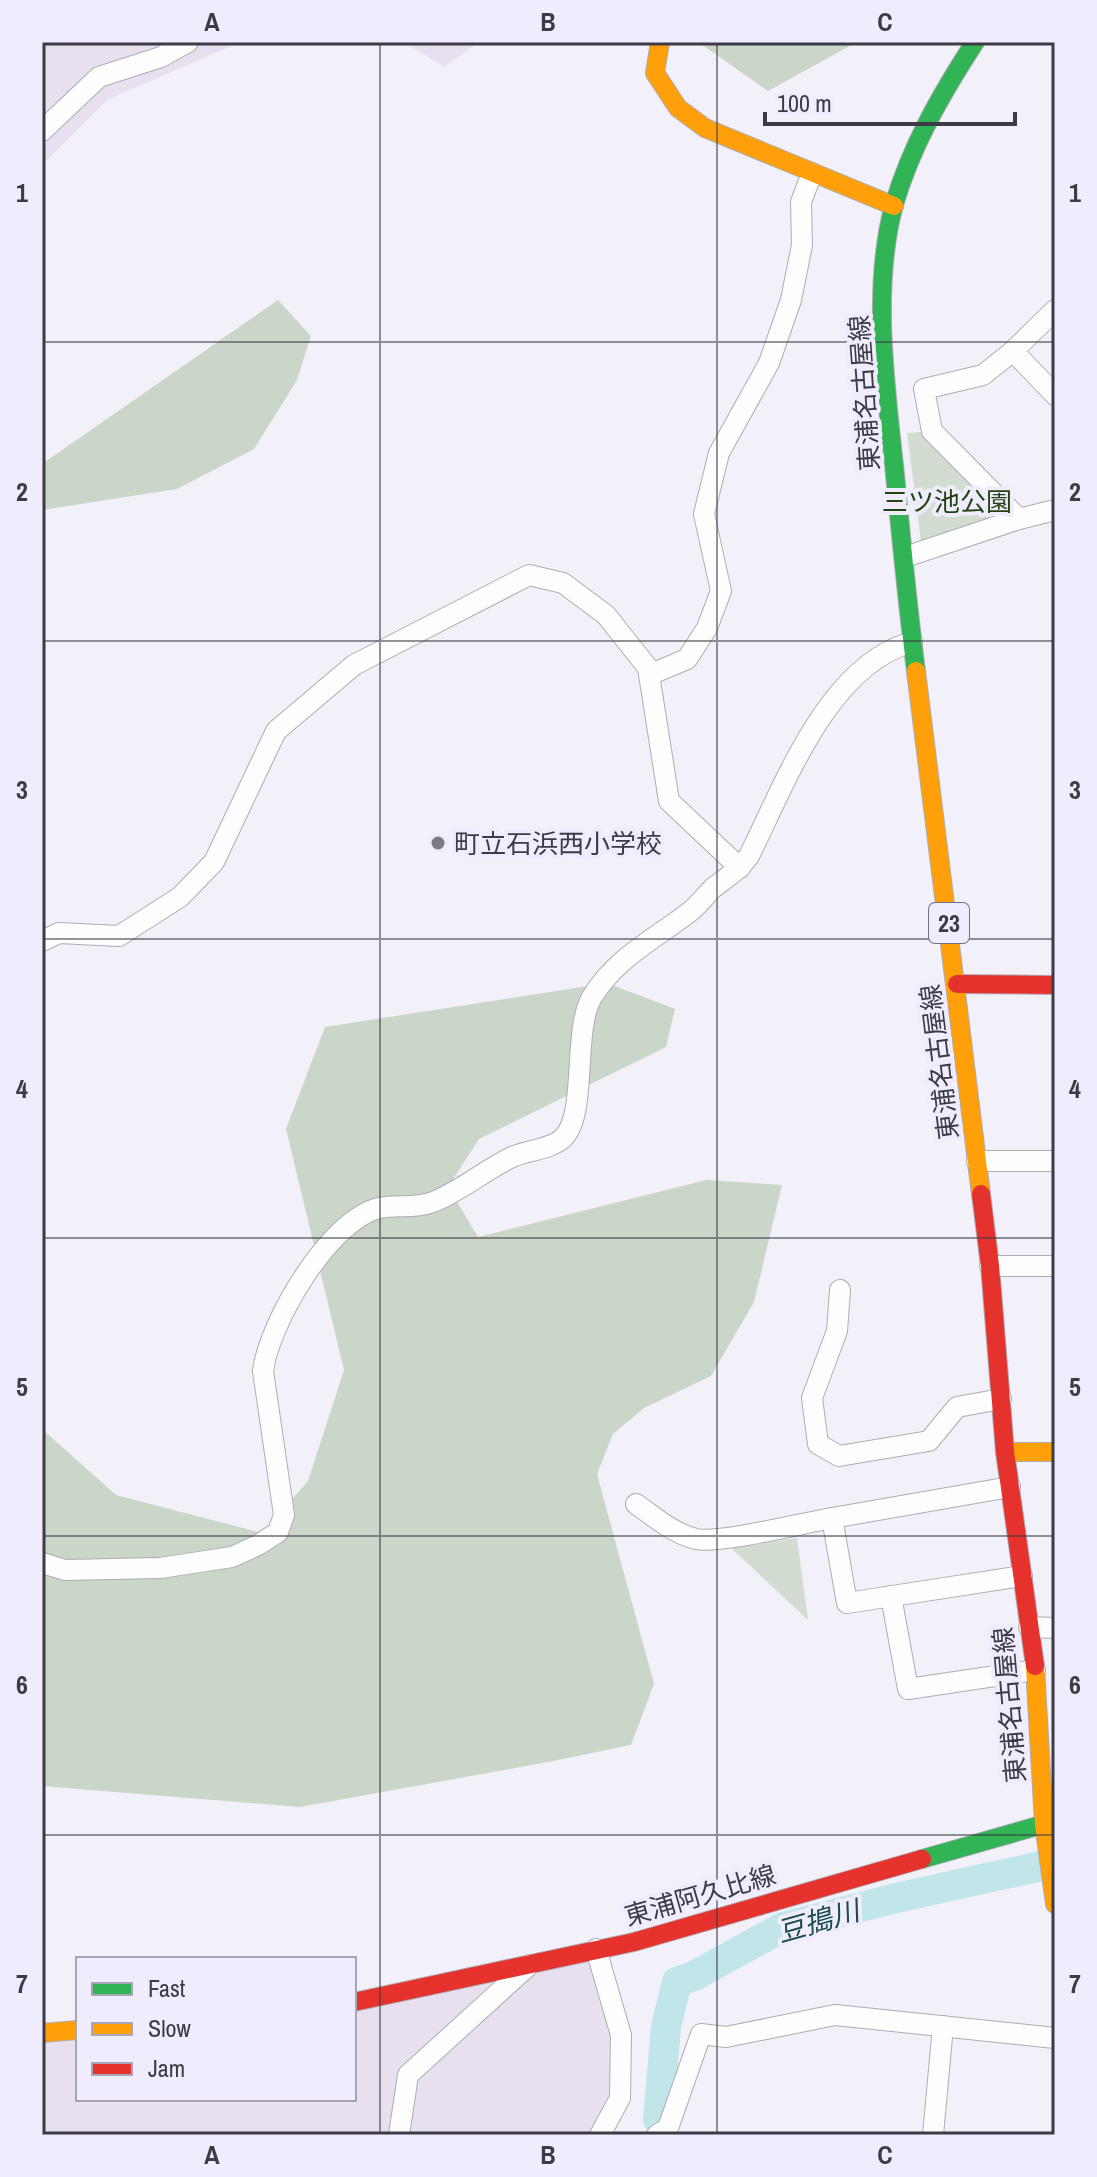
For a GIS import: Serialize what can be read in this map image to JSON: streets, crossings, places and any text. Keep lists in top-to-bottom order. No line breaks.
{"streets":{"main road":["東浦名古屋線","23","東浦阿久比線"]},"crossings":[["東浦名古屋線","東浦阿久比線"]],"water":["豆搗川"],"parks":["三ツ池公園"],"places":["町立石浜西小学校"],"legend":["Fast","Slow","Jam"],"scale_bar":"100 m","grid":{"columns":["A","B","C"],"rows":["1","2","3","4","5","6","7"]}}
